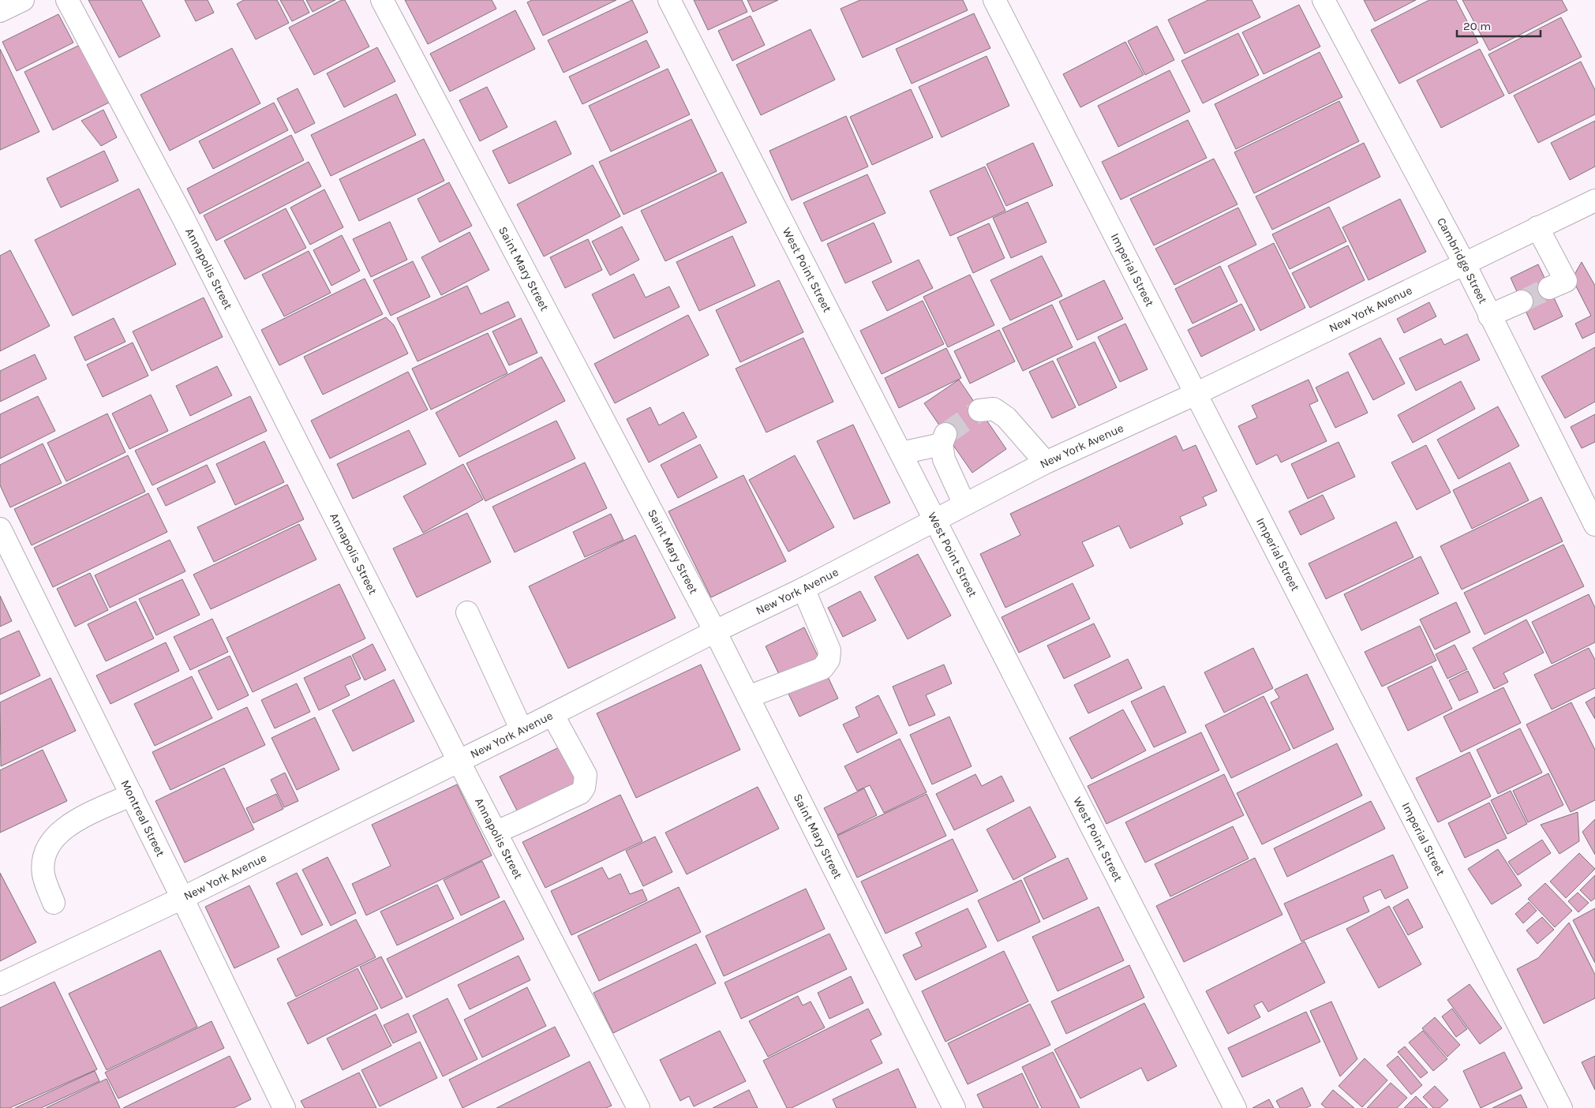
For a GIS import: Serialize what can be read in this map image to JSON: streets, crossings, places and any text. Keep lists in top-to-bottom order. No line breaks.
{"streets":{"street":["Cambridge Street","Annapolis Street","Saint Mary Street","West Point Street","Imperial Street","New York Avenue","Montreal Street"]},"crossings":[["Cambridge Street","New York Avenue"],["Annapolis Street","New York Avenue"],["Saint Mary Street","New York Avenue"],["West Point Street","New York Avenue"],["Imperial Street","New York Avenue"],["New York Avenue","Montreal Street"]],"scale_bar":"20 m"}
